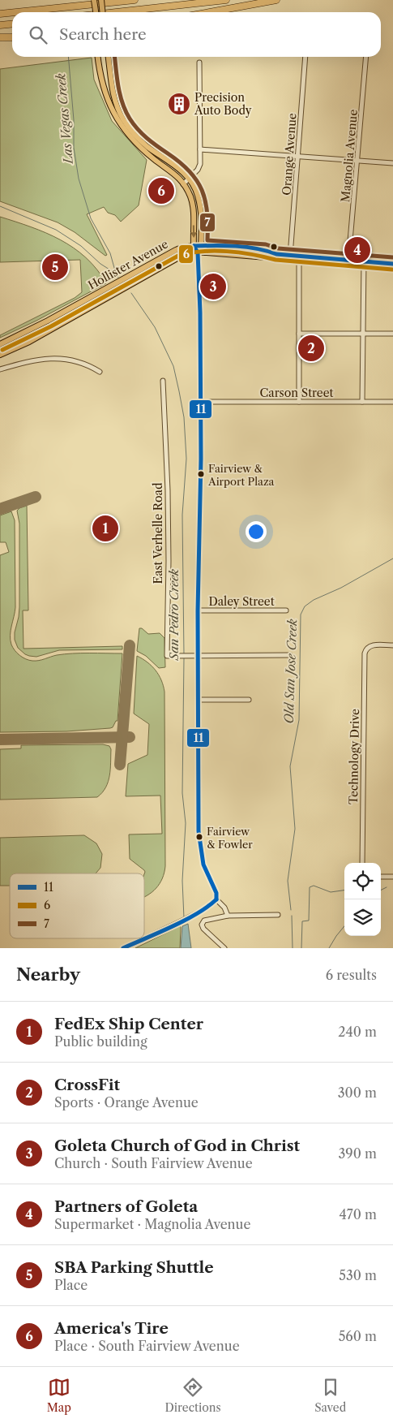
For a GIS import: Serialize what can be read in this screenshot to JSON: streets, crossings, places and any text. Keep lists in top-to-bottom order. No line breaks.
{"streets":{"main road":["Hollister Avenue"],"street":["Orange Avenue","Magnolia Avenue","Carson Street","East Verhelle Road","Daley Street","Technology Drive"]},"crossings":[["Orange Avenue","Hollister Avenue"],["Magnolia Avenue","Hollister Avenue"]],"water":["Las Vegas Creek","San Pedro Creek","Old San Jose Creek"],"places":{"building":["Precision Auto Body"],"other":["Fairview & Airport Plaza","Fairview & Fowler"]},"lines":["transit line 7","transit line 11","transit line 6"],"legend":["11","6","7"],"page":{"search":"Search here","pins":["6","4","5","3","2","1"],"heading":["Nearby","6 results"],"list":[{"mark":"1","name":"FedEx Ship Center","note":"Public building","value":"240 m"},{"mark":"2","name":"CrossFit","note":"Sports · Orange Avenue","value":"300 m"},{"mark":"3","name":"Goleta Church of God in Christ","note":"Church · South Fairview Avenue","value":"390 m"},{"mark":"4","name":"Partners of Goleta","note":"Supermarket · Magnolia Avenue","value":"470 m"},{"mark":"5","name":"SBA Parking Shuttle","note":"Place","value":"530 m"},{"mark":"6","name":"America's Tire","note":"Place · South Fairview Avenue","value":"560 m"}],"nav":["Map","Directions","Saved"]}}
